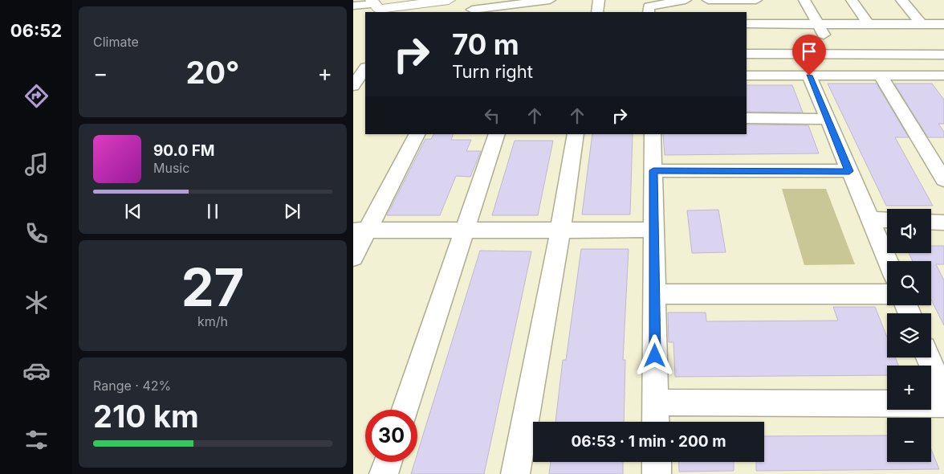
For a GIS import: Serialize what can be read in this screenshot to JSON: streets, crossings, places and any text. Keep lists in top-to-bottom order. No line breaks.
{"page":{"tabs":"06:52","tile":["Climate",["27","km/h"],["Range · 42%","210 km"]],"turn":["70 m","Turn right"],"heat":["−","20°","+"],"song":["90.0 FM","Music"],"map_buttons":["+","−"],"limit":"30","trip":"06:53 · 1 min · 200 m"}}
